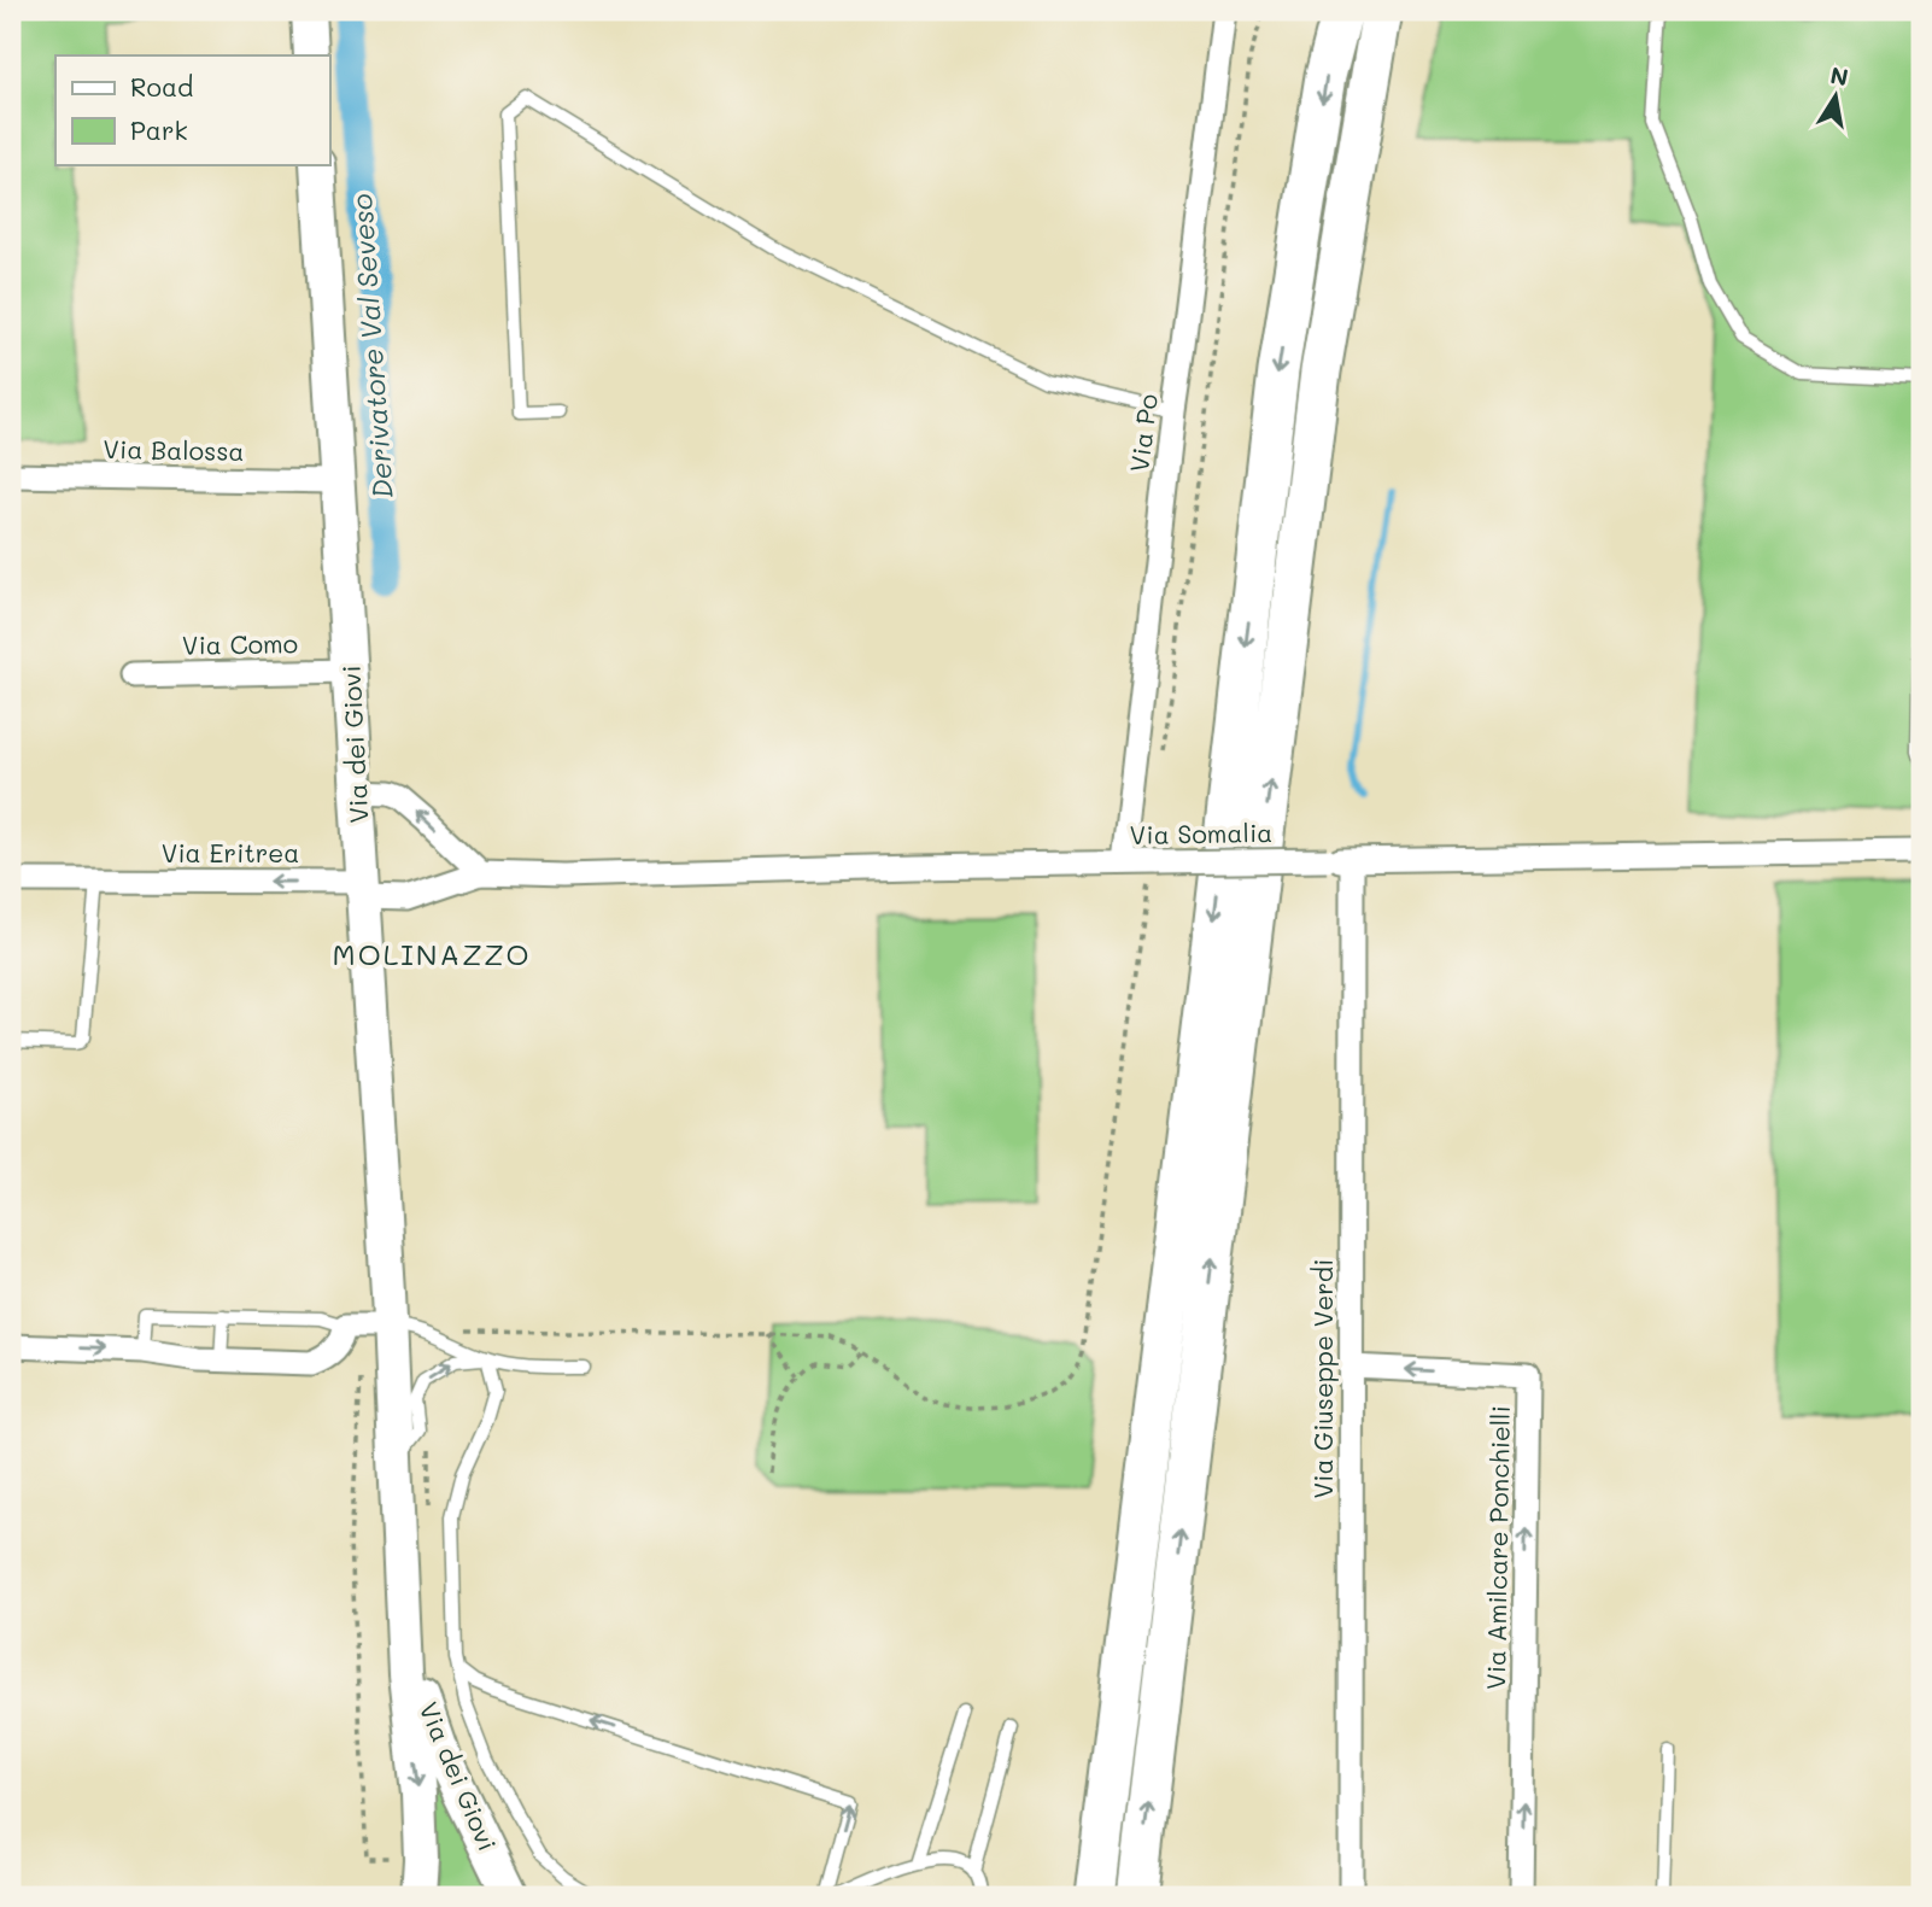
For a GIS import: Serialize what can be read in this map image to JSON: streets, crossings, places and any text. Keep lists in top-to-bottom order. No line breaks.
{"streets":{"main road":["Via dei Giovi"],"street":["Via Po","Via Balossa","Via Como","Via Somalia","Via Eritrea","Via Giuseppe Verdi","Via Amilcare Ponchielli"]},"crossings":[["Via Po","Via Somalia"],["Via Balossa","Via dei Giovi"],["Via Como","Via dei Giovi"],["Via dei Giovi","Via Somalia"],["Via dei Giovi","Via Eritrea"],["Via Somalia","Via Eritrea"],["Via Somalia","Via Giuseppe Verdi"],["Via Giuseppe Verdi","Via Amilcare Ponchielli"]],"one_way":["Via Eritrea"],"districts":["MOLINAZZO"],"water":["Derivatore Val Seveso"],"legend":["Road","Park"],"north":"top"}
